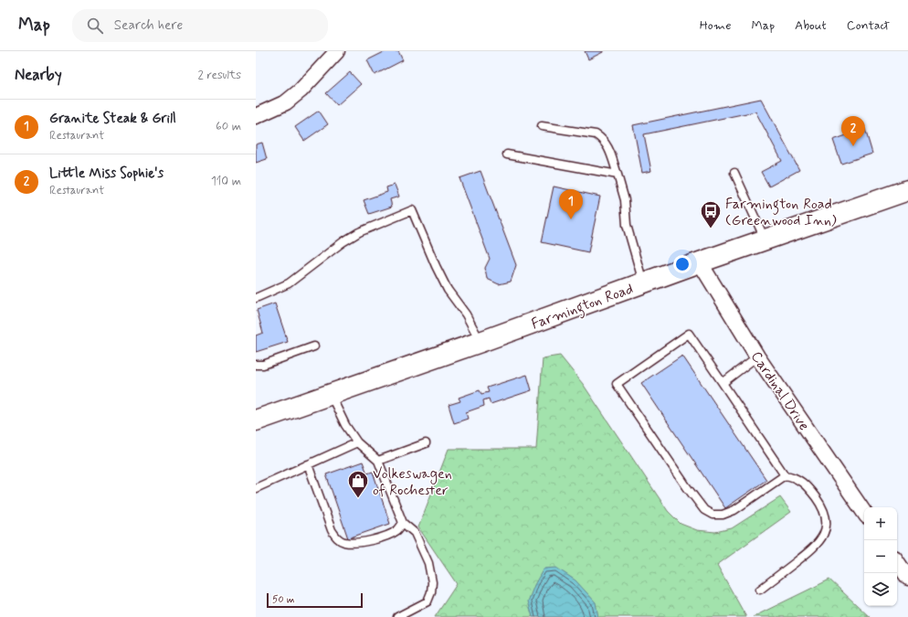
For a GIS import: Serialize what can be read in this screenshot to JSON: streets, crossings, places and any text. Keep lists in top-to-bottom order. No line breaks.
{"streets":{"highway":["Farmington Road"],"street":["Cardinal Drive"]},"crossings":[["Farmington Road","Cardinal Drive"]],"places":{"bus stop":["Farmington Road (Greenwood Inn)"],"shop":["Volkeswagen of Rochester"]},"scale_bar":"50 m","page":{"header":"Map","search":"Search here","nav":["Home","Map","About","Contact"],"heading":["Nearby","2 results"],"list":[{"mark":"1","name":"Granite Steak & Grill","note":"Restaurant","value":"60 m"},{"mark":"2","name":"Little Miss Sophie's","note":"Restaurant","value":"110 m"}],"pins":["2","1"],"map_buttons":["+","−"],"scale":"50 m"}}
